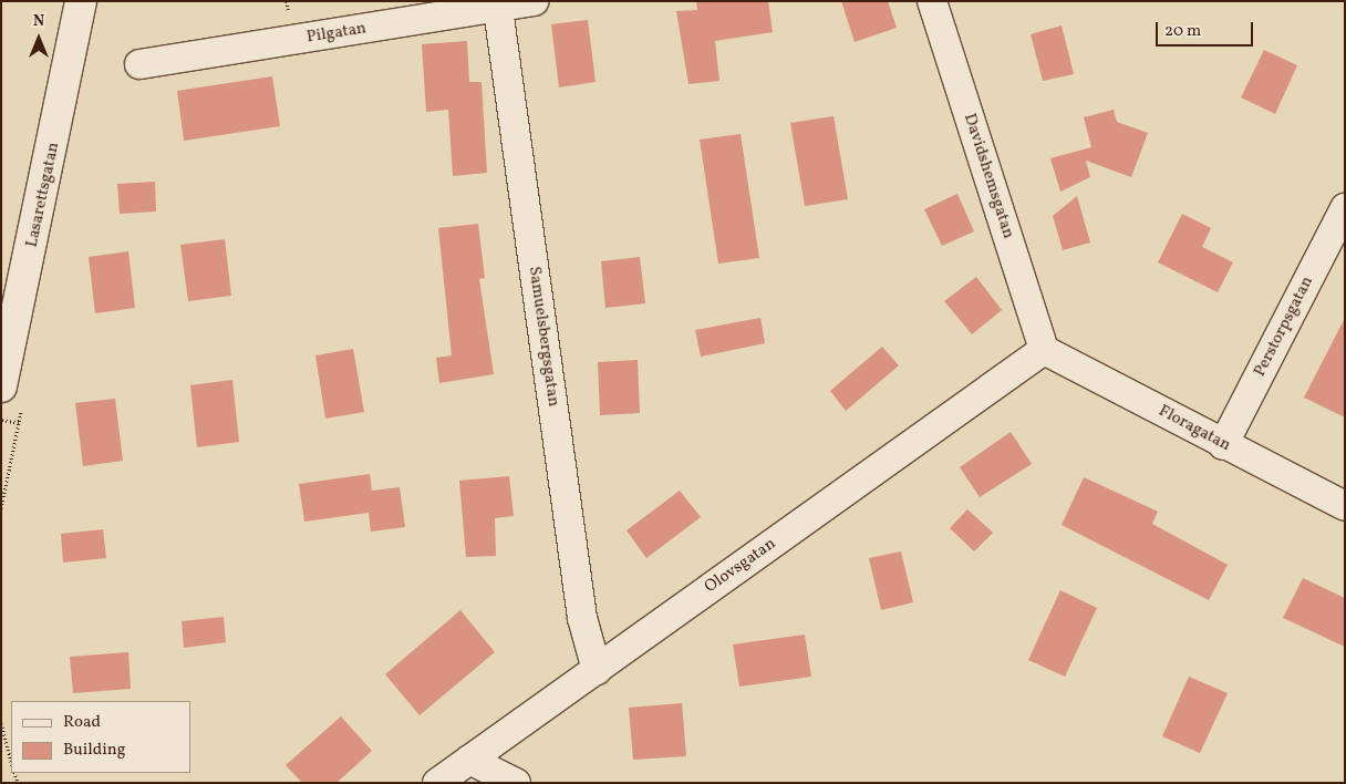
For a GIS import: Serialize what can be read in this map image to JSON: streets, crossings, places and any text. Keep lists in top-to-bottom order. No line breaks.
{"streets":{"street":["Pilgatan","Davidshemsgatan","Lasarettsgatan","Perstorpsgatan","Samuelsbergsgatan","Floragatan","Olovsgatan"]},"crossings":[["Pilgatan","Samuelsbergsgatan"],["Davidshemsgatan","Floragatan"],["Davidshemsgatan","Olovsgatan"],["Perstorpsgatan","Floragatan"],["Samuelsbergsgatan","Olovsgatan"],["Floragatan","Olovsgatan"]],"legend":["Road","Building"],"scale_bar":"20 m","north":"top"}
